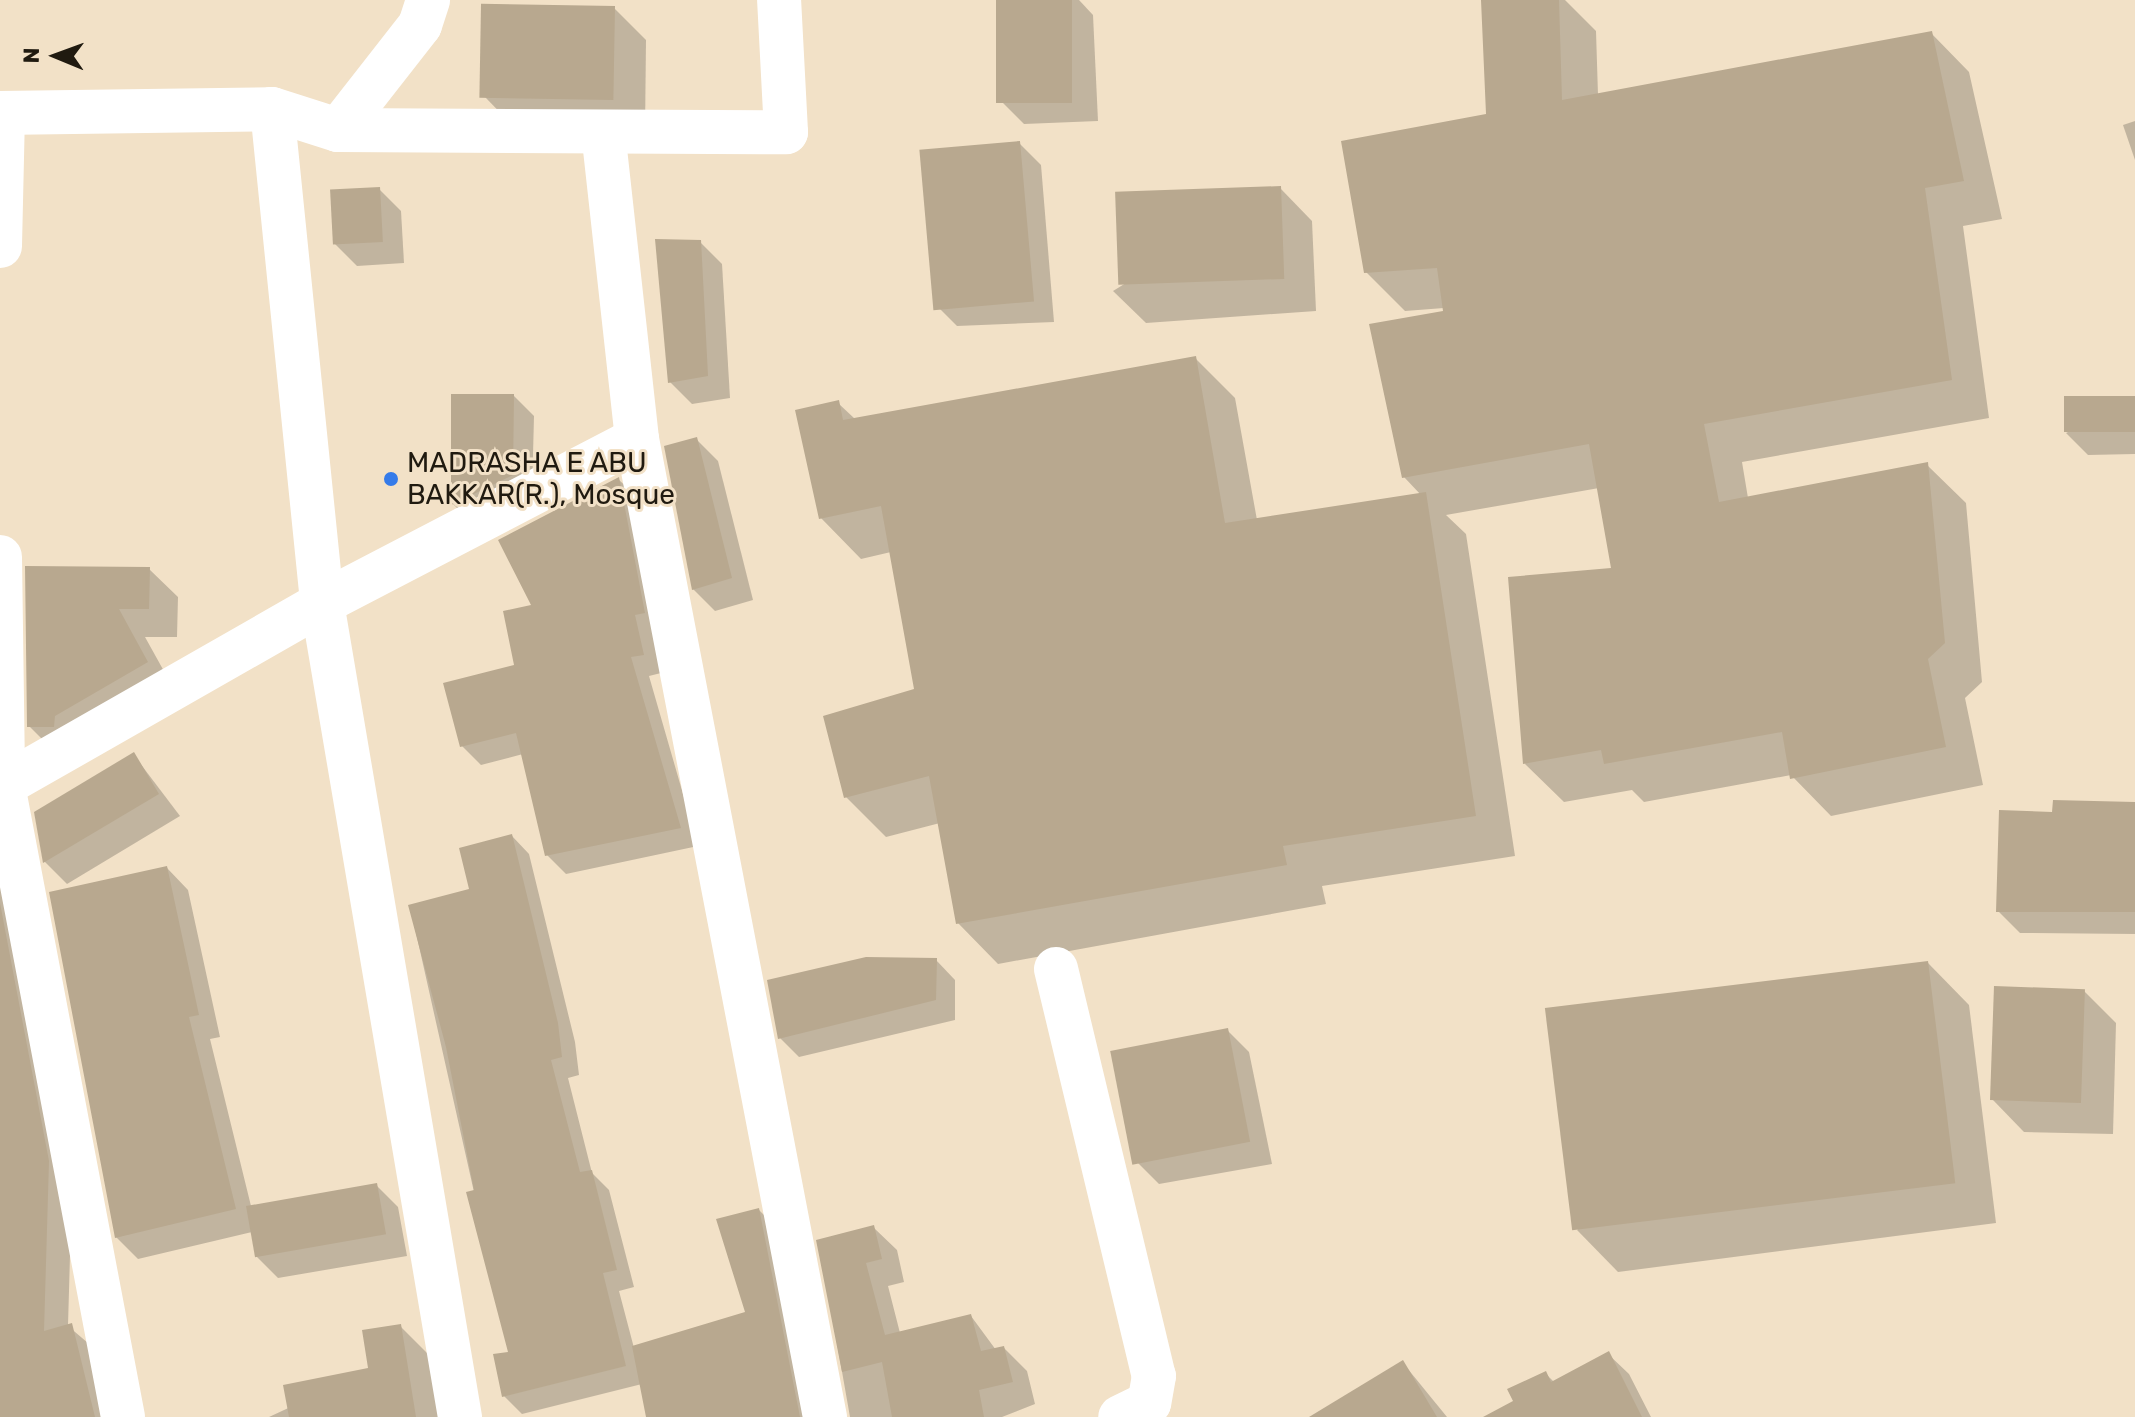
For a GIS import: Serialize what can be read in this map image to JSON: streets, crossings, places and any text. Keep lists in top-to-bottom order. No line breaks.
{"places":["MADRASHA E ABU BAKKAR(R.), Mosque"],"north":"left"}
